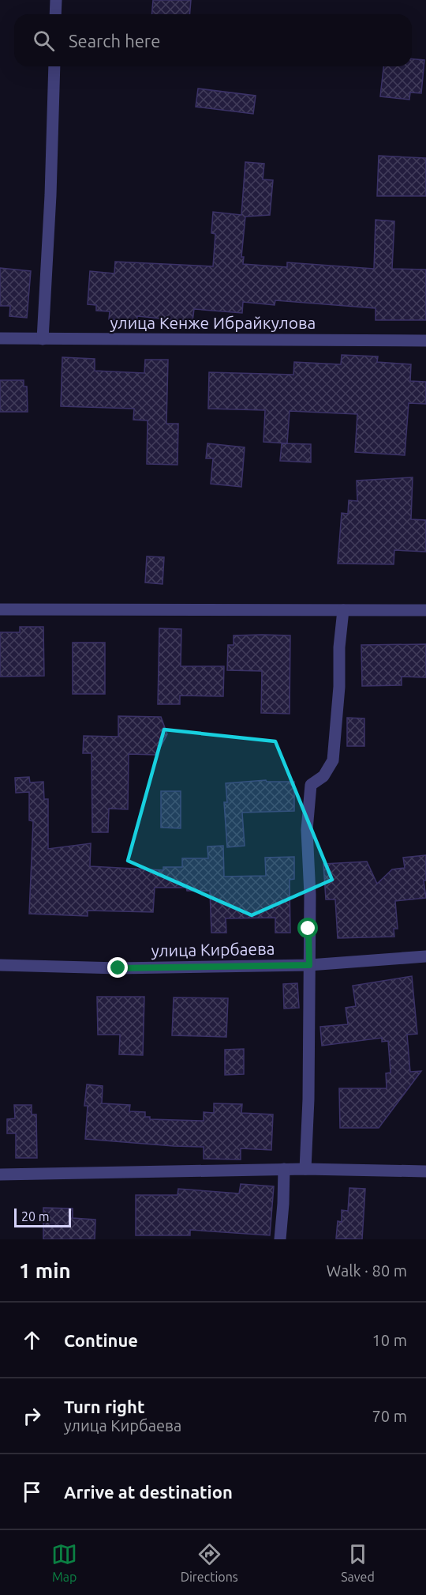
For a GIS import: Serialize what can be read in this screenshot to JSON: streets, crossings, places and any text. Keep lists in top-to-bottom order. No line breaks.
{"streets":{"street":["улица Кенже Ибрайкулова","улица Кирбаева"]},"scale_bar":"20 m","page":{"search":"Search here","scale":"20 m","heading":["1 min","Walk · 80 m"],"list":[["Continue","10 m"],["Turn right","улица Кирбаева","70 m"],"Arrive at destination"],"nav":["Map","Directions","Saved"]}}
